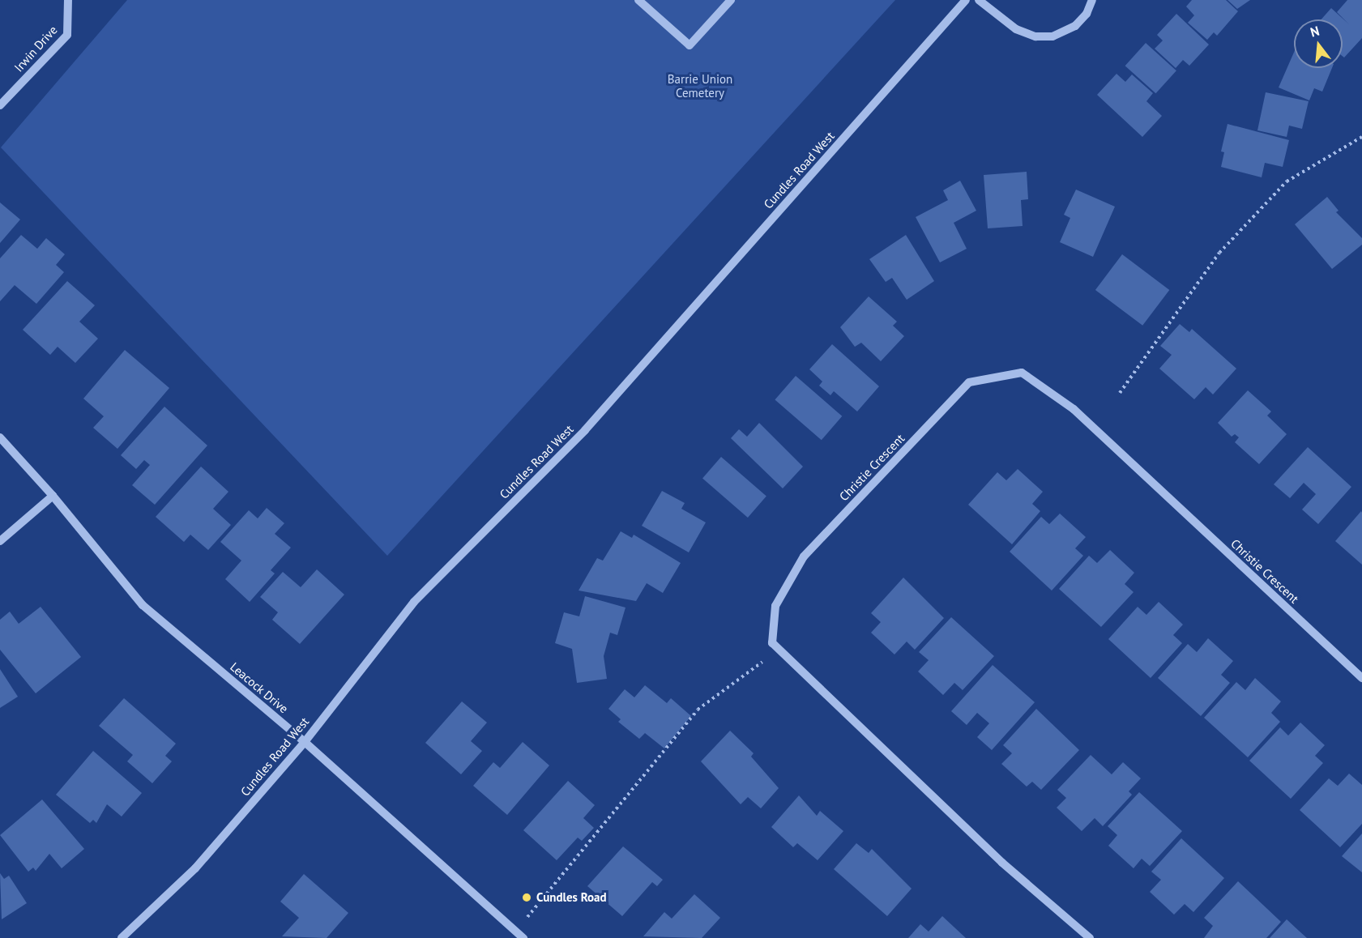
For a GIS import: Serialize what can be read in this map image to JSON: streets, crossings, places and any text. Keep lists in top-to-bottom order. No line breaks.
{"streets":{"street":["Irwin Drive","Cundles Road West","Christie Crescent","Leacock Drive"]},"crossings":[["Cundles Road West","Leacock Drive"]],"parks":["Barrie Union Cemetery"],"places":["Cundles Road"],"north":"top"}
